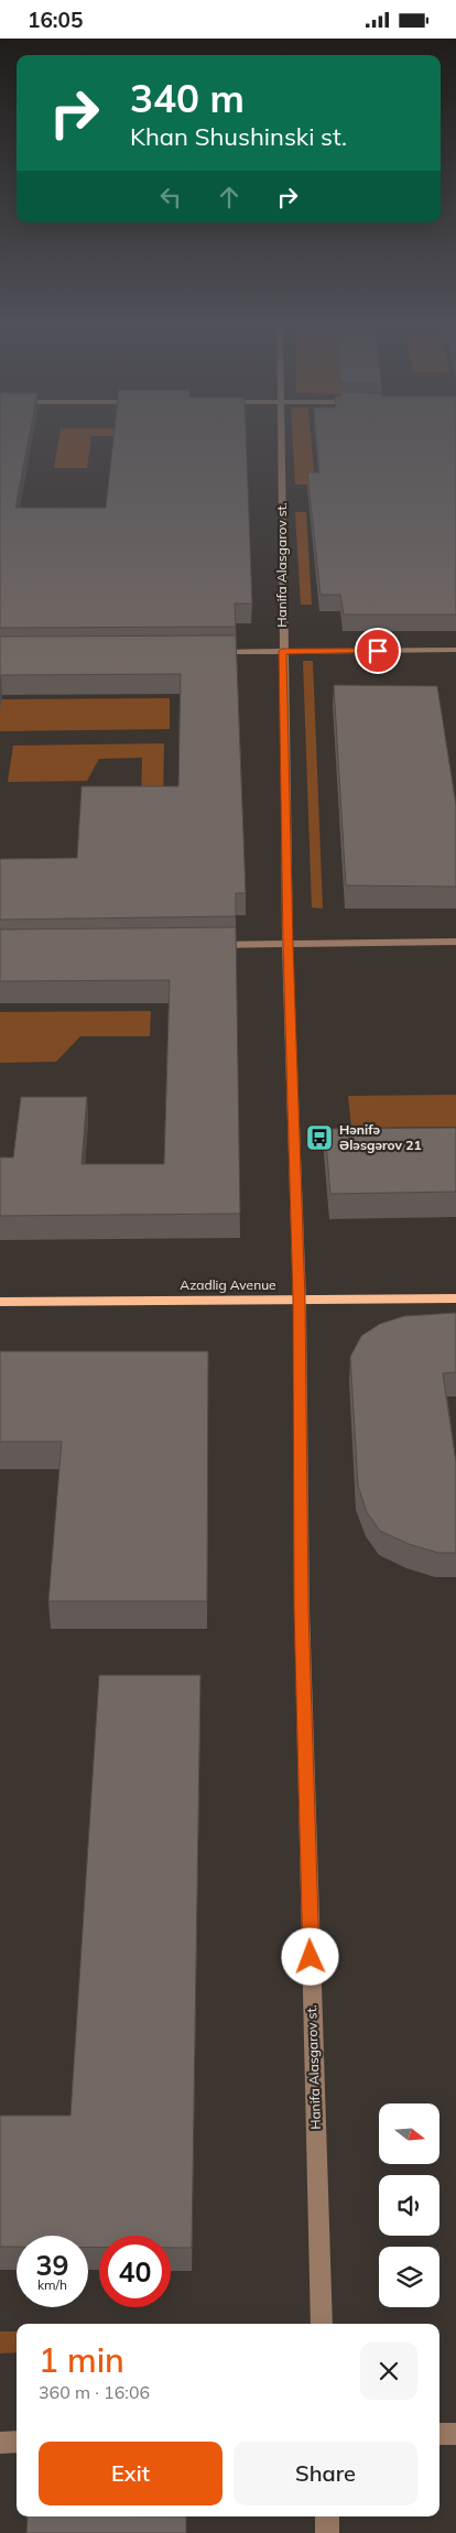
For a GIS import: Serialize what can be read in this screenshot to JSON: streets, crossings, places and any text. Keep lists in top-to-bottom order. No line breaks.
{"streets":{"main road":["Azadlig Avenue"],"street":["Hanifa Alasgarov st."]},"crossings":[["Hanifa Alasgarov st.","Azadlig Avenue"]],"places":{"bus stop":["Hənifə Ələsgərov 21"]},"north":"right","page":{"status":"16:05","turn":["340 m","Khan Shushinski st."],"speed":"39 km/h","limit":"40","heading":["1 min","360 m · 16:06"],"buttons":["Exit","Share"]}}
